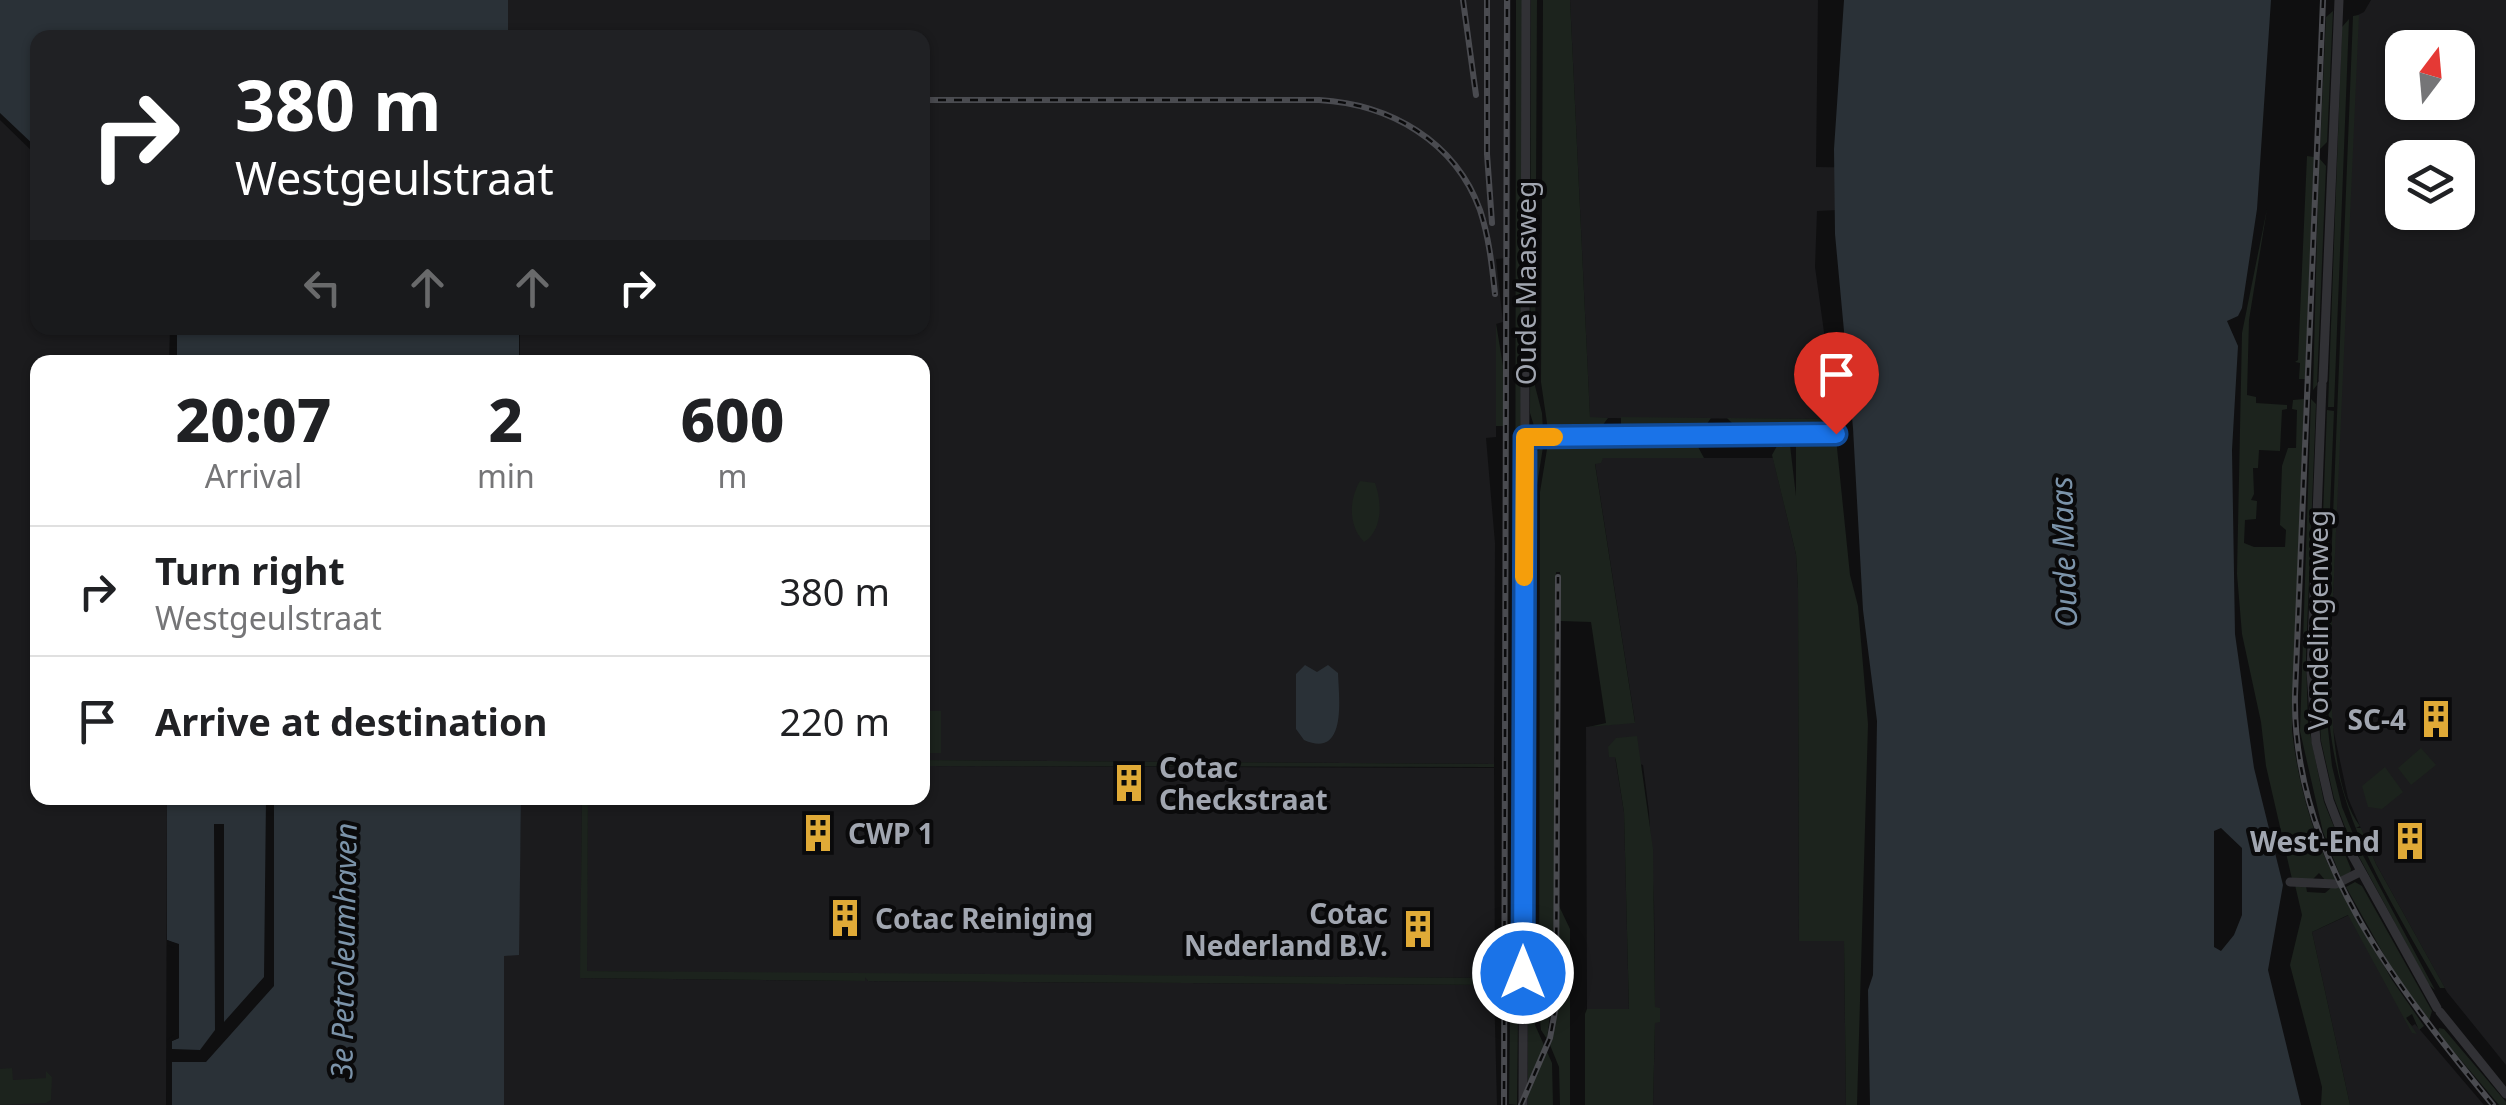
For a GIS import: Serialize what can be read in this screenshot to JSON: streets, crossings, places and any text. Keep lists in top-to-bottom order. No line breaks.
{"streets":{"street":["Oude Maasweg","Vondelingenweg"]},"water":["Oude Maas","3e Petroleumhaven"],"places":{"building":["SC-4","Cotac Checkstraat","CWP 1","West-End","Cotac Reiniging","Cotac Nederland B.V."]},"north":"top","page":{"turn":["380 m","Westgeulstraat"],"eta":["20:07","Arrival","2","min","600","m"],"list":[{"name":"Turn right","note":"Westgeulstraat","value":"380 m"},{"name":"Arrive at destination","value":"220 m"}]}}
